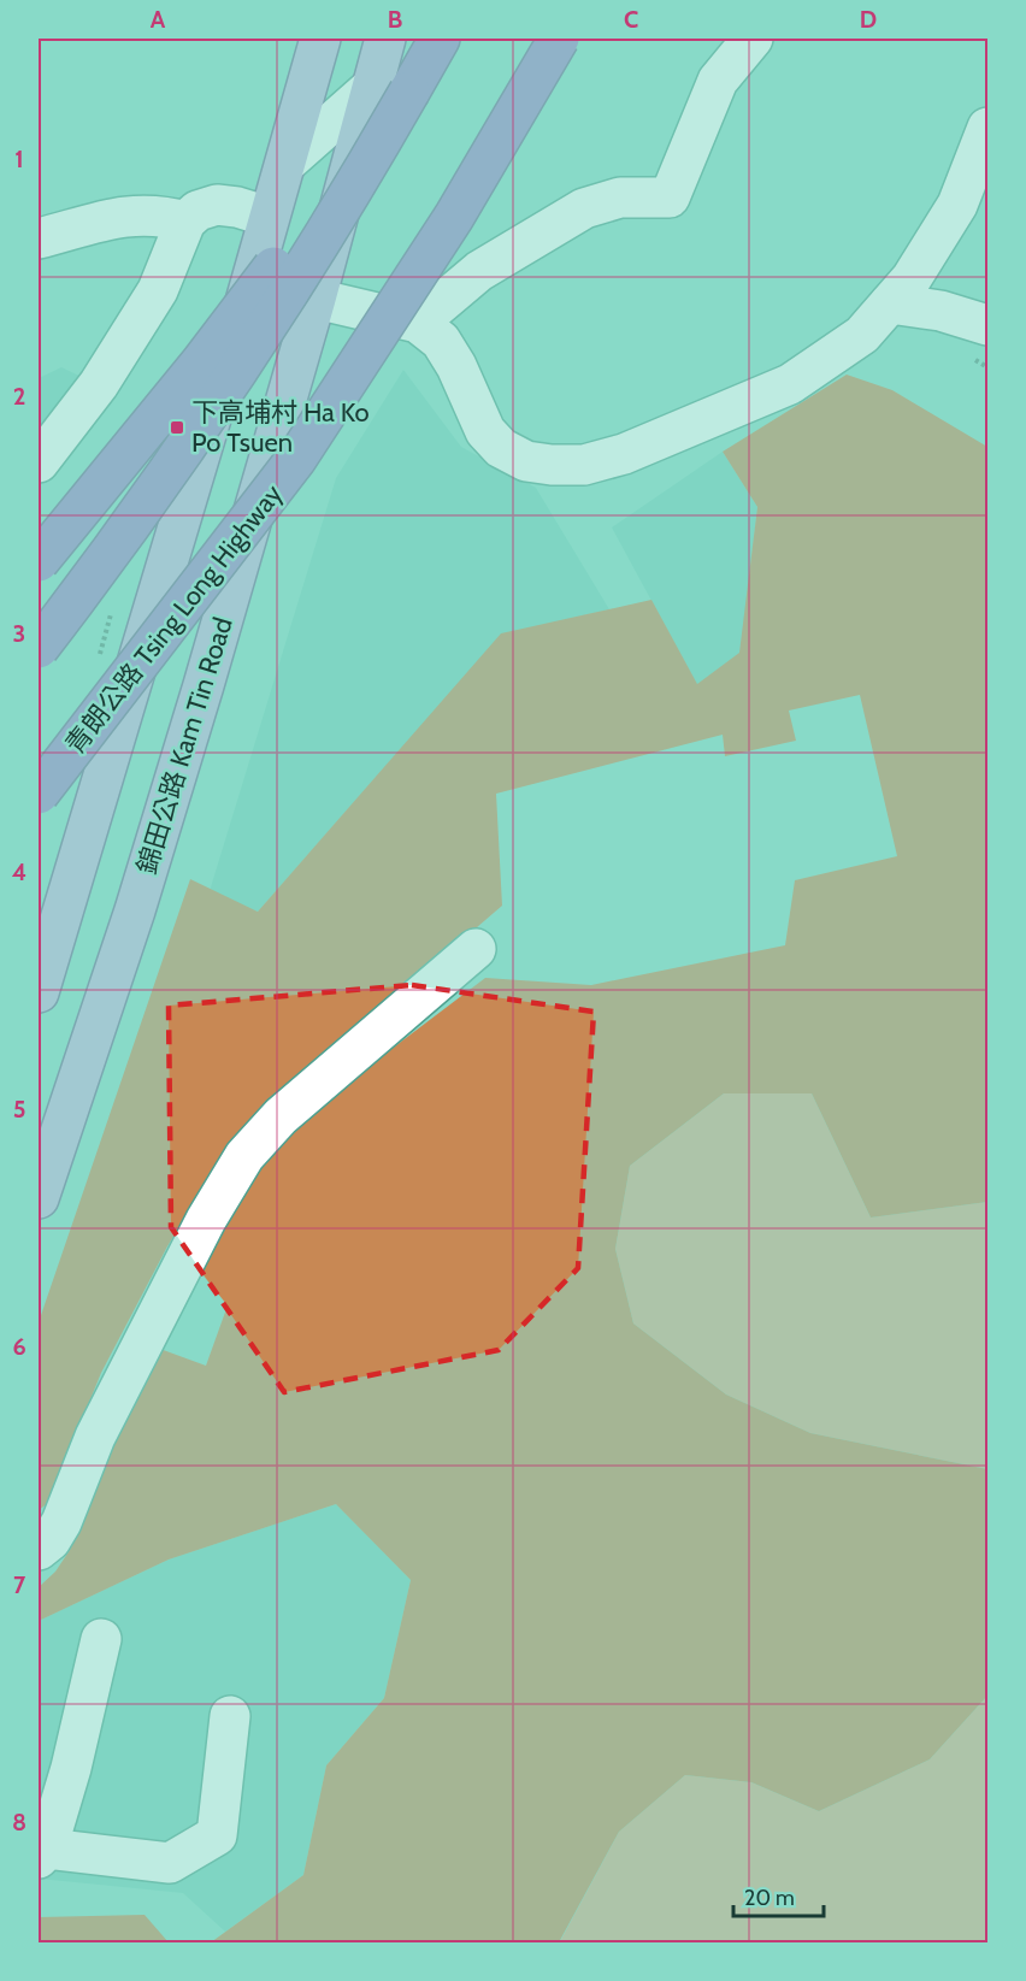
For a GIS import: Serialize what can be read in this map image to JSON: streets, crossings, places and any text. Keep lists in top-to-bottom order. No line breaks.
{"streets":{"highway":["青朗公路 Tsing Long Highway"],"main road":["錦田公路 Kam Tin Road"]},"places":{"transit":["下高埔村 Ha Ko Po Tsuen"]},"scale_bar":"20 m","grid":{"columns":["A","B","C","D"],"rows":["1","2","3","4","5","6","7","8"]}}
